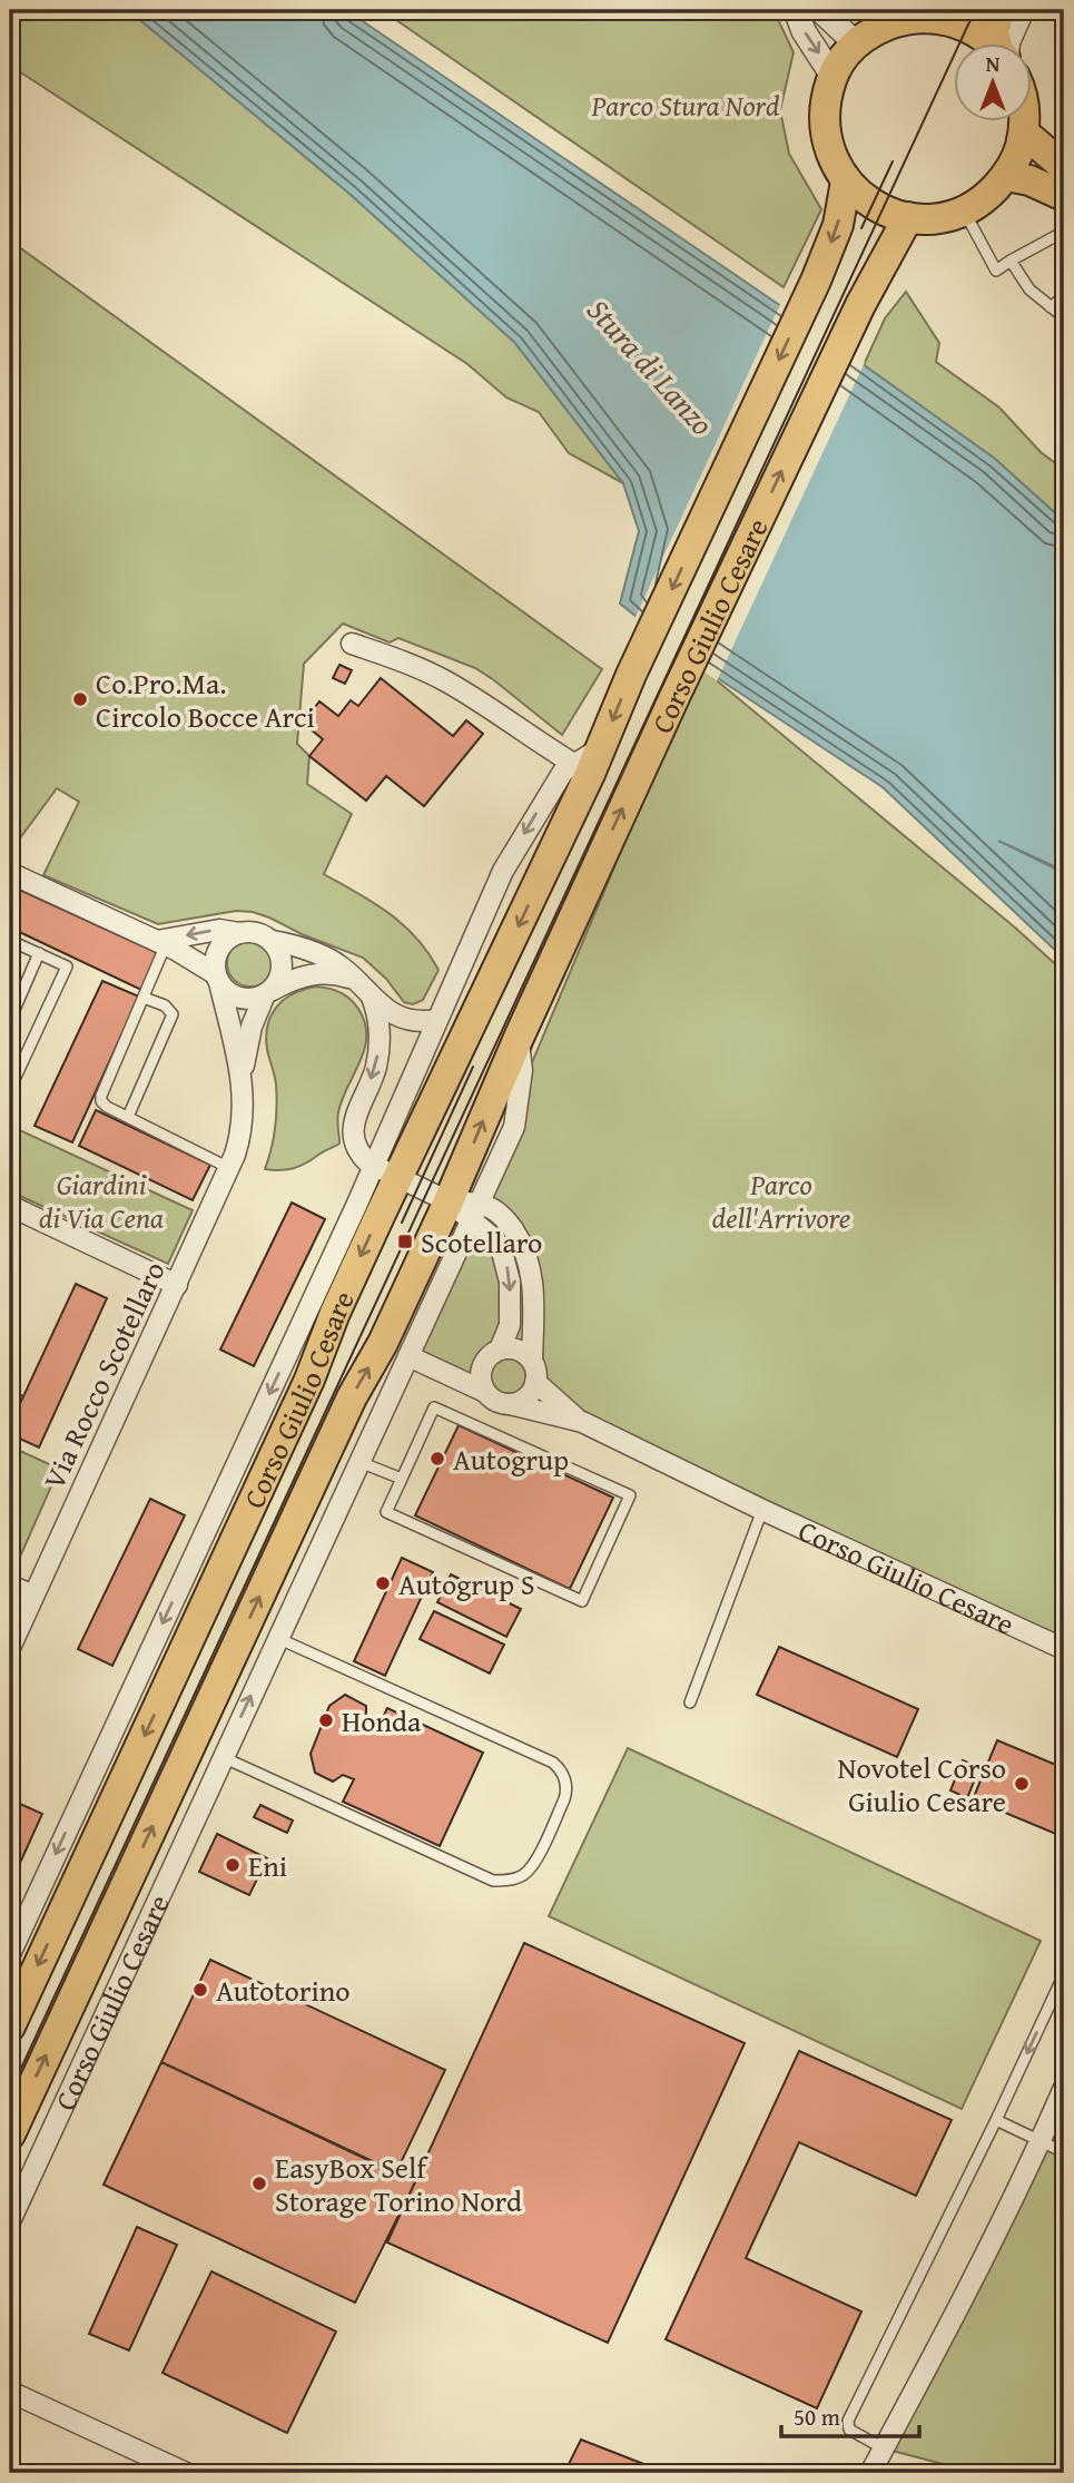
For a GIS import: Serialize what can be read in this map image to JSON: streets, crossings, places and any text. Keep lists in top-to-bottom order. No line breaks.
{"streets":{"main road":["Corso Giulio Cesare"],"street":["Via Rocco Scotellaro"]},"water":["Stura di Lanzo"],"parks":["Parco Stura Nord","Giardini di Via Cena","Parco dell'Arrivore"],"places":{"other":["Co.Pro.Ma. Circolo Bocce Arci","Autogrup","Autogrup S","Honda","Novotel Corso Giulio Cesare","Eni","Autotorino","EasyBox Self Storage Torino Nord"],"transit":["Scotellaro"]},"scale_bar":"50 m","north":"top"}
